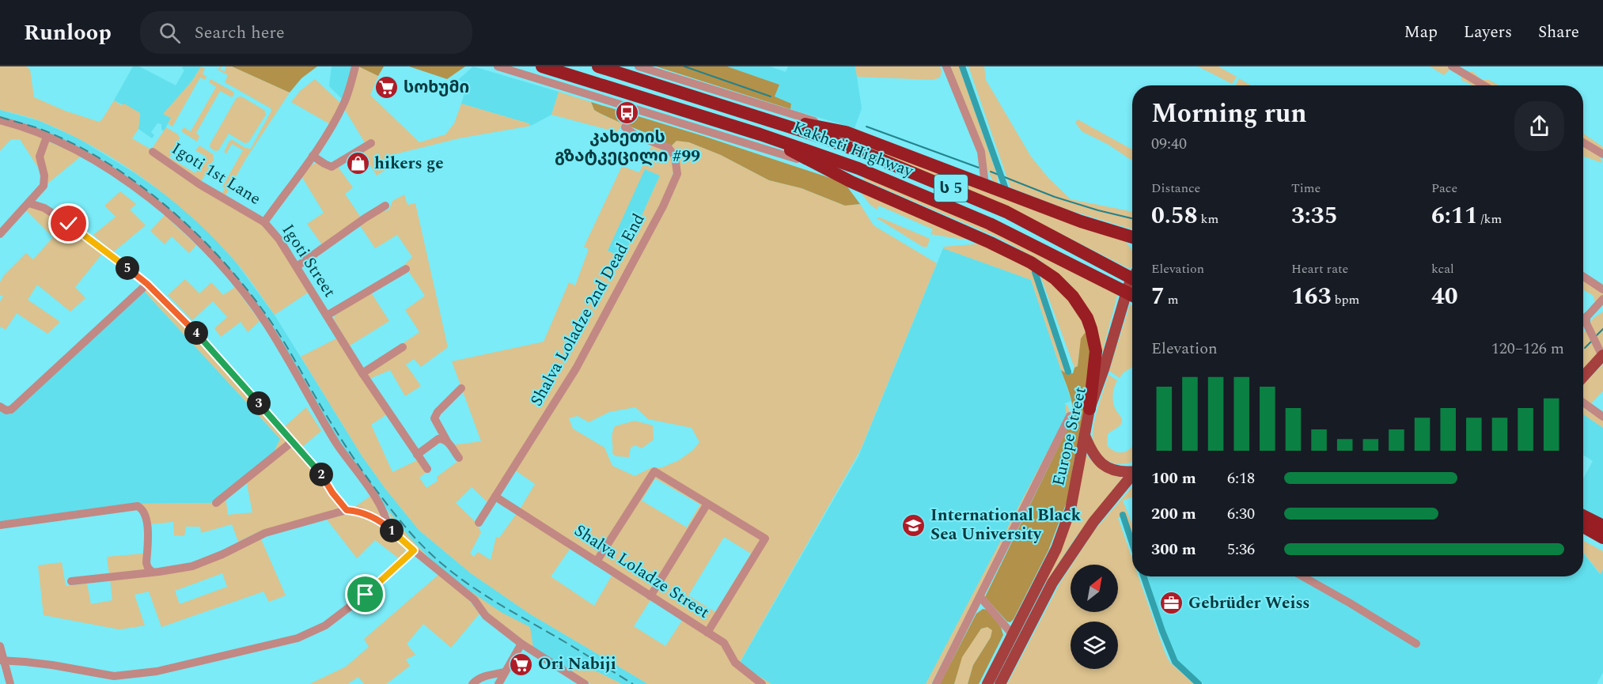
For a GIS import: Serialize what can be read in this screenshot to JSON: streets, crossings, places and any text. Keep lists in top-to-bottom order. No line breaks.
{"streets":{"highway":["Kakheti Highway","ს 5"],"main road":["Europe Street"],"street":["Igoti 1st Lane","Igoti Street","Shalva Loladze 2nd Dead End","Shalva Loladze Street"]},"crossings":[["Kakheti Highway","Shalva Loladze 2nd Dead End"],["Igoti 1st Lane","Igoti Street"],["Shalva Loladze 2nd Dead End","Shalva Loladze Street"]],"places":{"supermarket":["სოხუმი","Ori Nabiji"],"bus stop":["კახეთის გზატკეცილი #99"],"shop":["hikers ge"],"school or university":["International Black Sea University"],"office":["Gebrüder Weiss"]},"north":"top right","page":{"header":"Runloop","search":"Search here","nav":["Map","Layers","Share"],"heading":["Morning run","09:40"],"stats":[["Distance","0.58 km"],["Time","3:35"],["Pace","6:11 /km"],["Elevation","7 m"],["Heart rate","163 bpm"],["kcal","40"]],"pins":["5","4","3","2","1"],"chart":["Elevation","120–126 m"],"list":[{"name":"100 m","note":"6:18"},{"name":"200 m","note":"6:30"},{"name":"300 m","note":"5:36"}]}}
